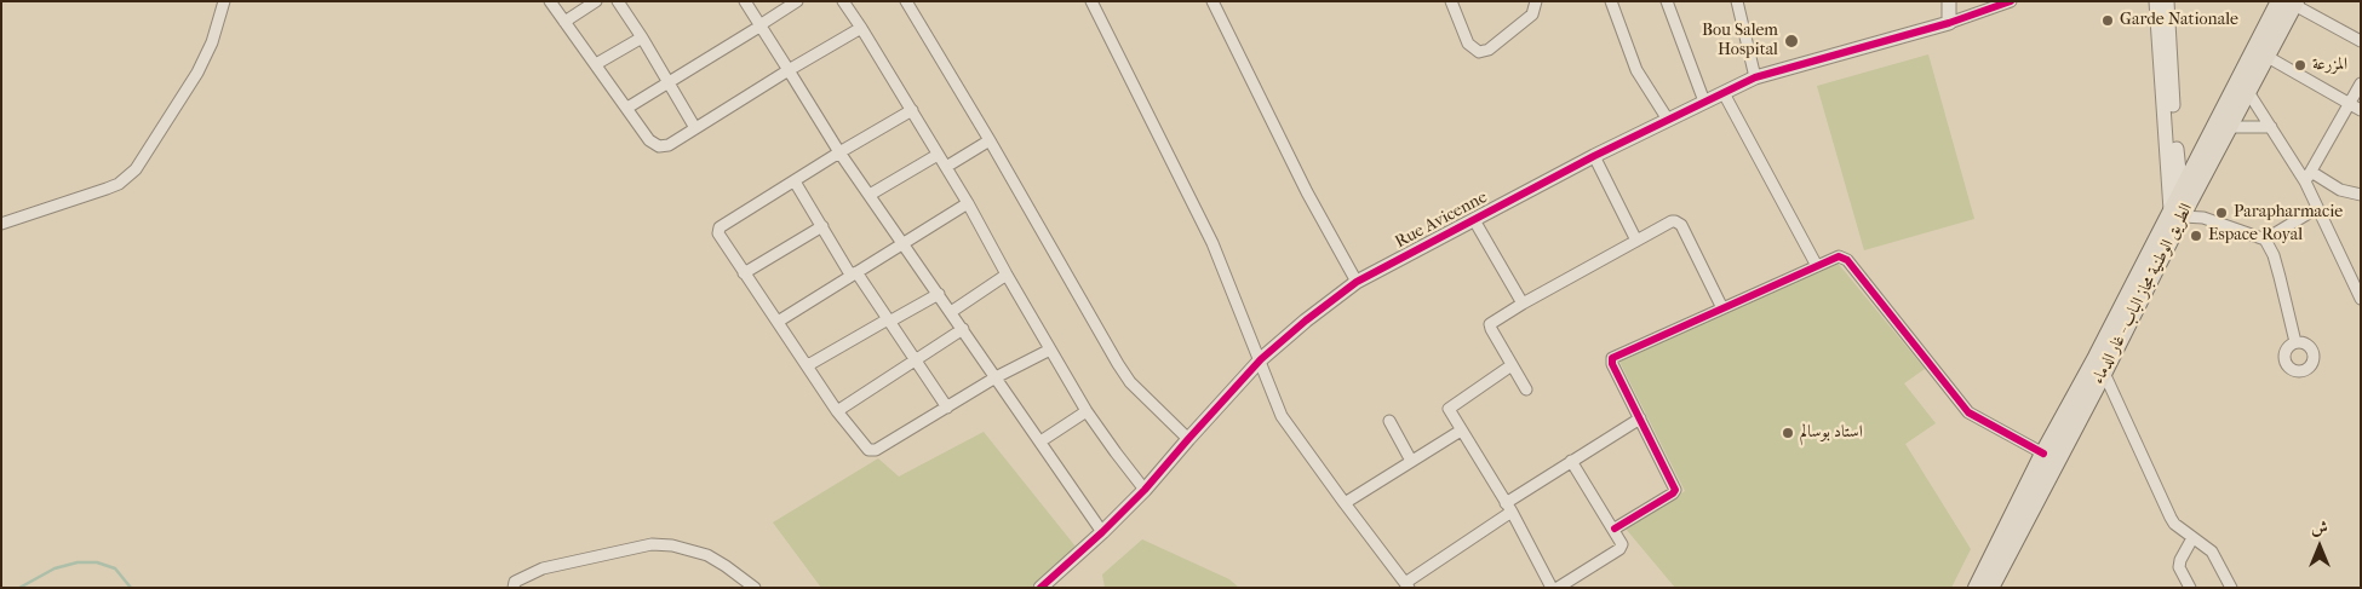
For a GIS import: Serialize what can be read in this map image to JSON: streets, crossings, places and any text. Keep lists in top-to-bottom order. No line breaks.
{"streets":{"main road":["الطريق الوطنية مجاز الباب - غار الدماء"],"street":["Rue Avicenne"]},"places":["Garde Nationale","Bou Salem Hospital","المزرعة","Parapharmacie","Espace Royal","استاد بوسالم"],"north":"top"}
